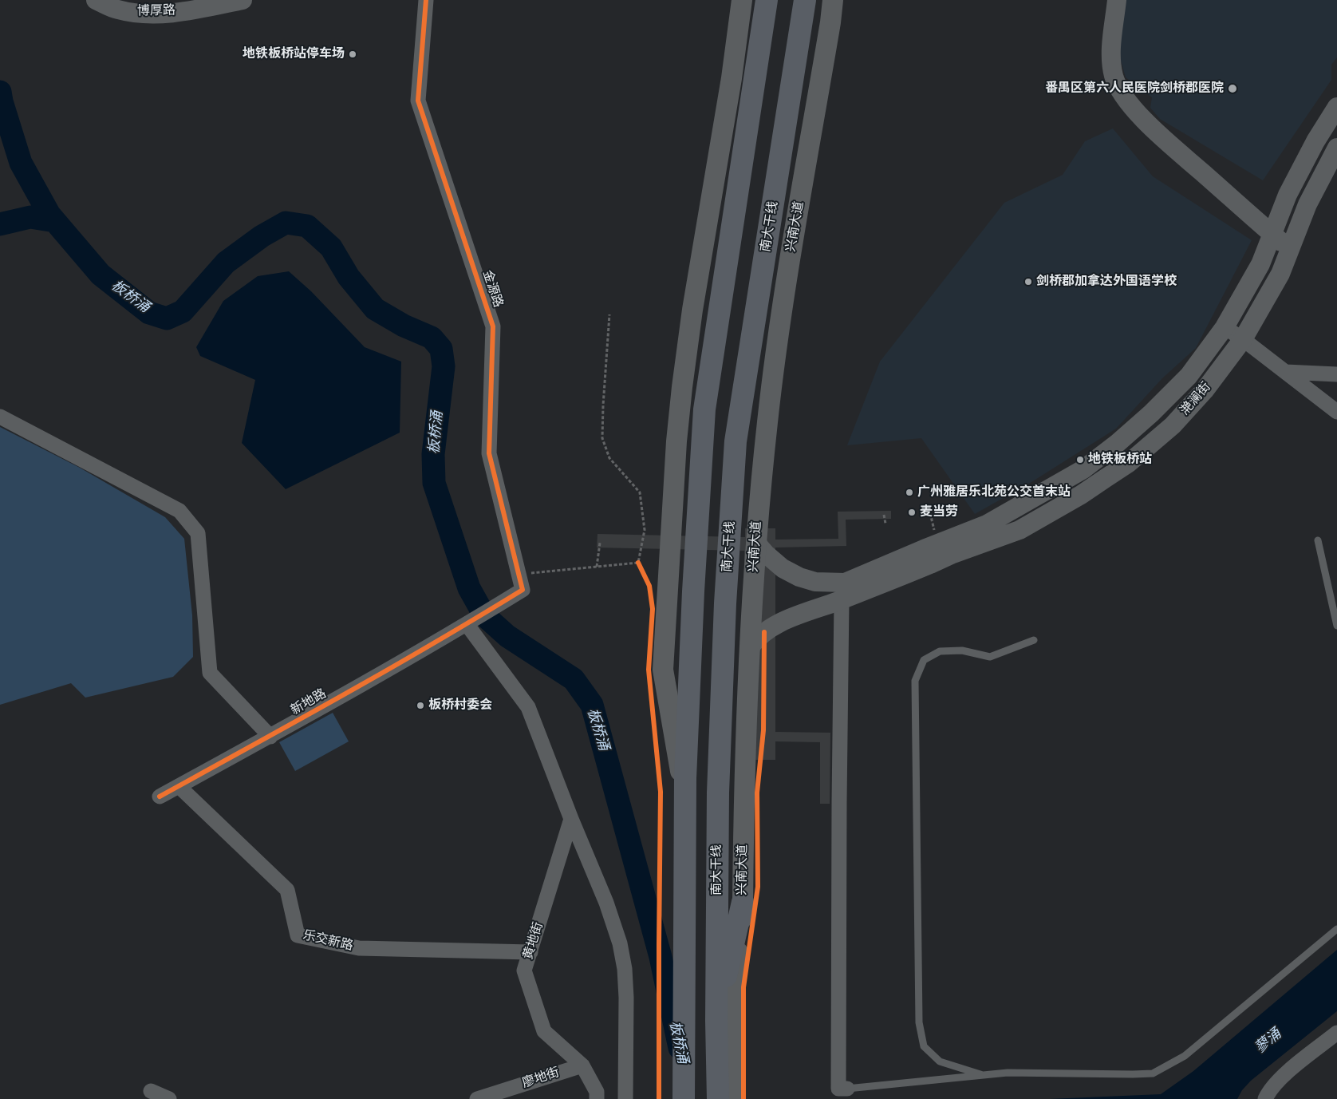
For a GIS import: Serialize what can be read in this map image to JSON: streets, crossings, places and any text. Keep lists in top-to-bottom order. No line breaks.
{"streets":{"highway":["南大干线"],"main road":["兴南大道"],"street":["博厚路","金源路","滟澜街","新地路","乐交新路","黄地街","廖地街"]},"crossings":[["金源路","新地路"],["新地路","乐交新路"],["乐交新路","黄地街"],["黄地街","廖地街"]],"water":["板桥涌","蓼涌"],"places":["地铁板桥站停车场","番禺区第六人民医院剑桥郡医院","剑桥郡加拿达外国语学校","地铁板桥站","广州雅居乐北苑公交首末站","麦当劳","板桥村委会"]}
